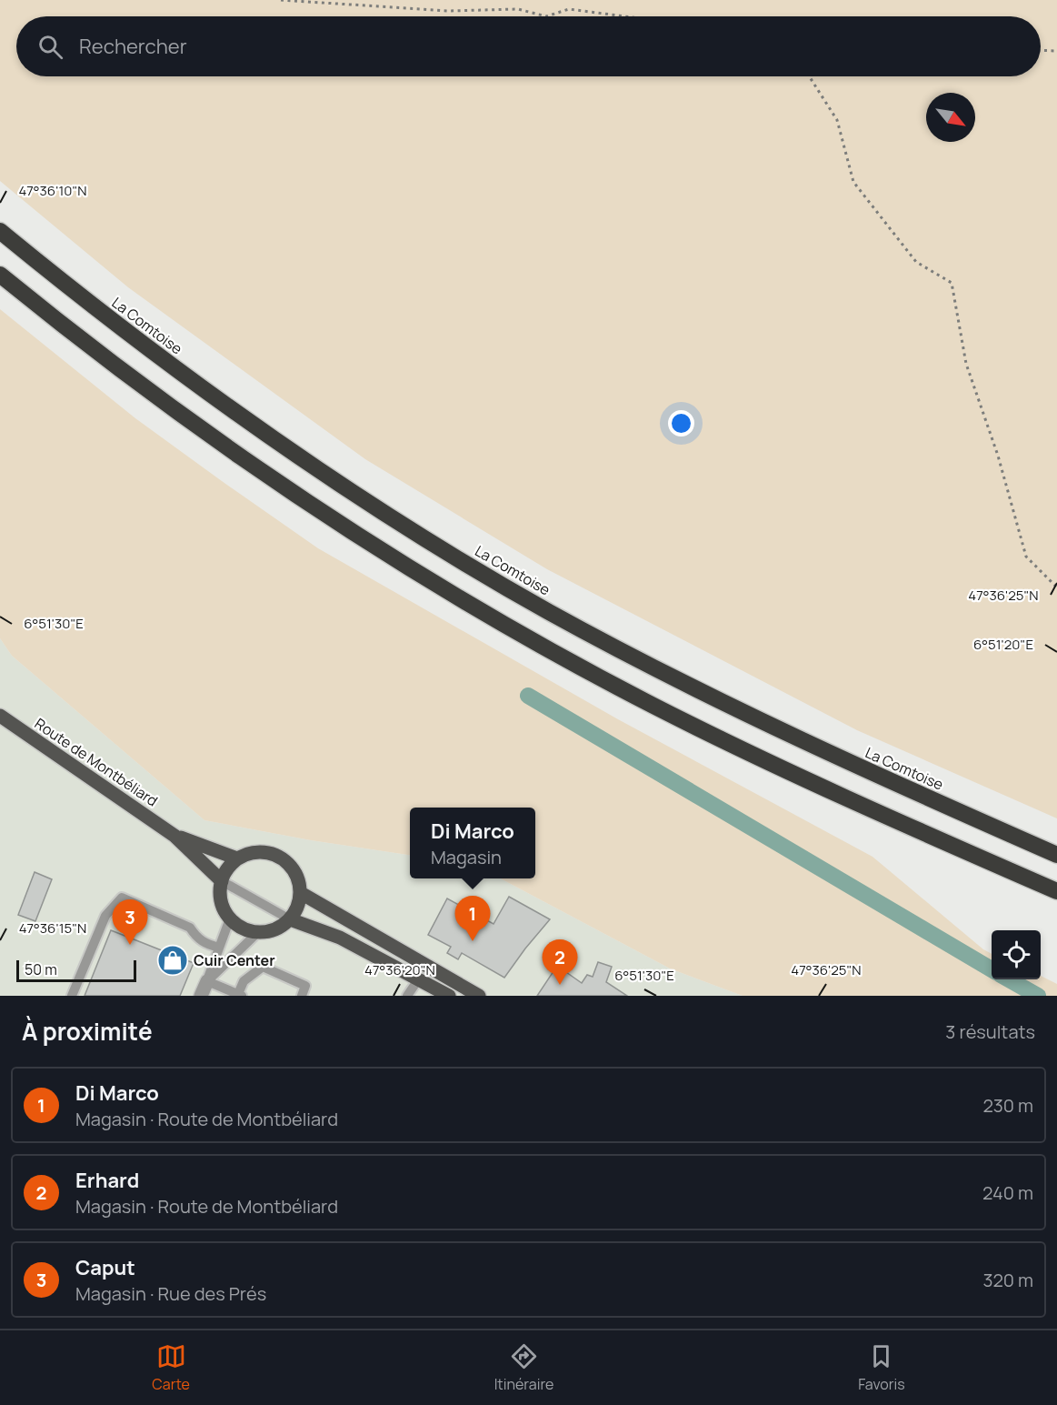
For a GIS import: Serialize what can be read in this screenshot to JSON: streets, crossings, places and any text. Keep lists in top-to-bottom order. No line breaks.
{"streets":{"highway":["La Comtoise"],"main road":["Route de Montbéliard"]},"places":{"shop":["Cuir Center"]},"scale_bar":"50 m","north":"bottom right","page":{"search":"Rechercher","popup":["Di Marco","Magasin"],"pins":["1","3","2"],"scale":"50 m","heading":["À proximité","3 résultats"],"list":[{"mark":"1","name":"Di Marco","note":"Magasin · Route de Montbéliard","value":"230 m"},{"mark":"2","name":"Erhard","note":"Magasin · Route de Montbéliard","value":"240 m"},{"mark":"3","name":"Caput","note":"Magasin · Rue des Prés","value":"320 m"}],"nav":["Carte","Itinéraire","Favoris"]},"coordinates":["47°36'10\"N","47°36'25\"N","6°51'30\"E","6°51'20\"E","47°36'15\"N","47°36'20\"N"]}
